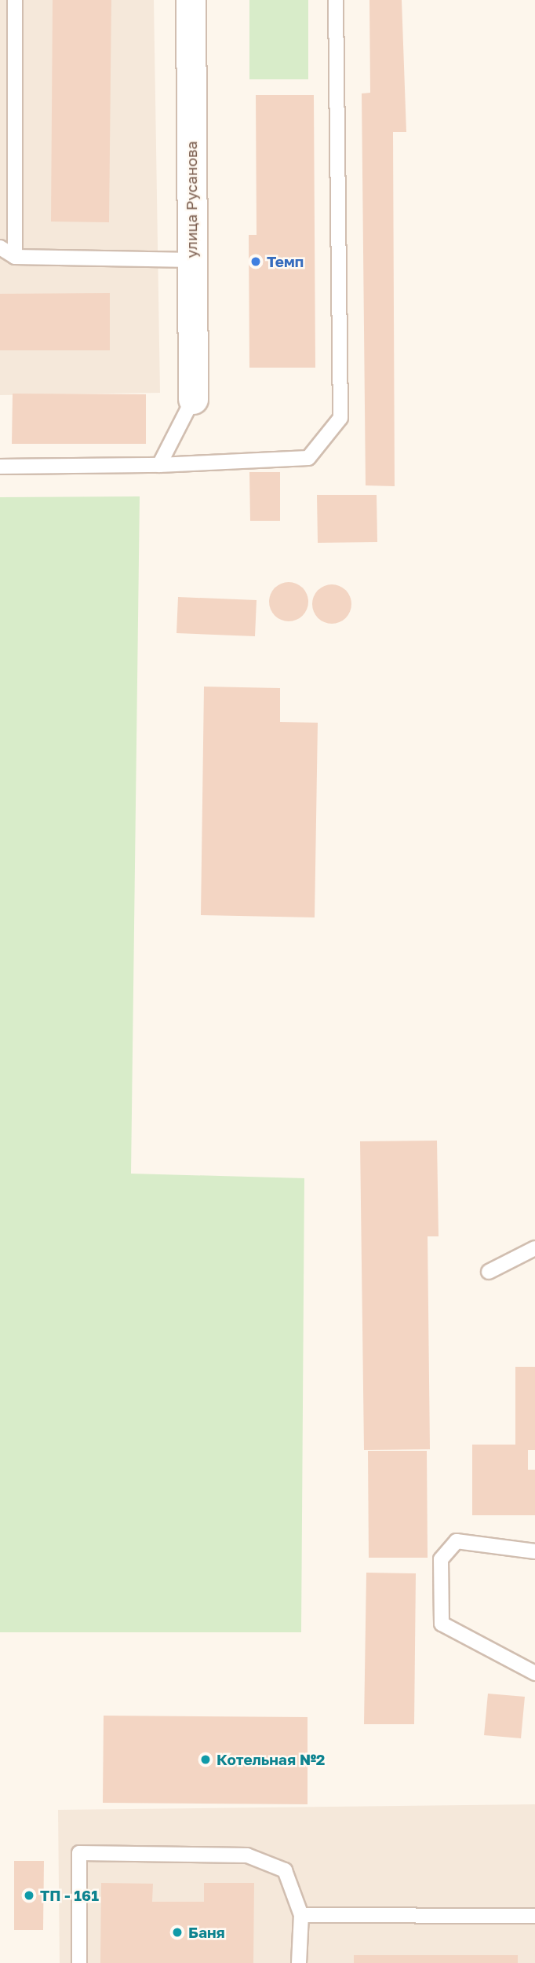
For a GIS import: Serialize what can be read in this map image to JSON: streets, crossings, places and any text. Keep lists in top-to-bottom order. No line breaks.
{"streets":{"street":["улица Русанова"]},"places":["Темп","Котельная №2","ТП - 161","Баня"]}
